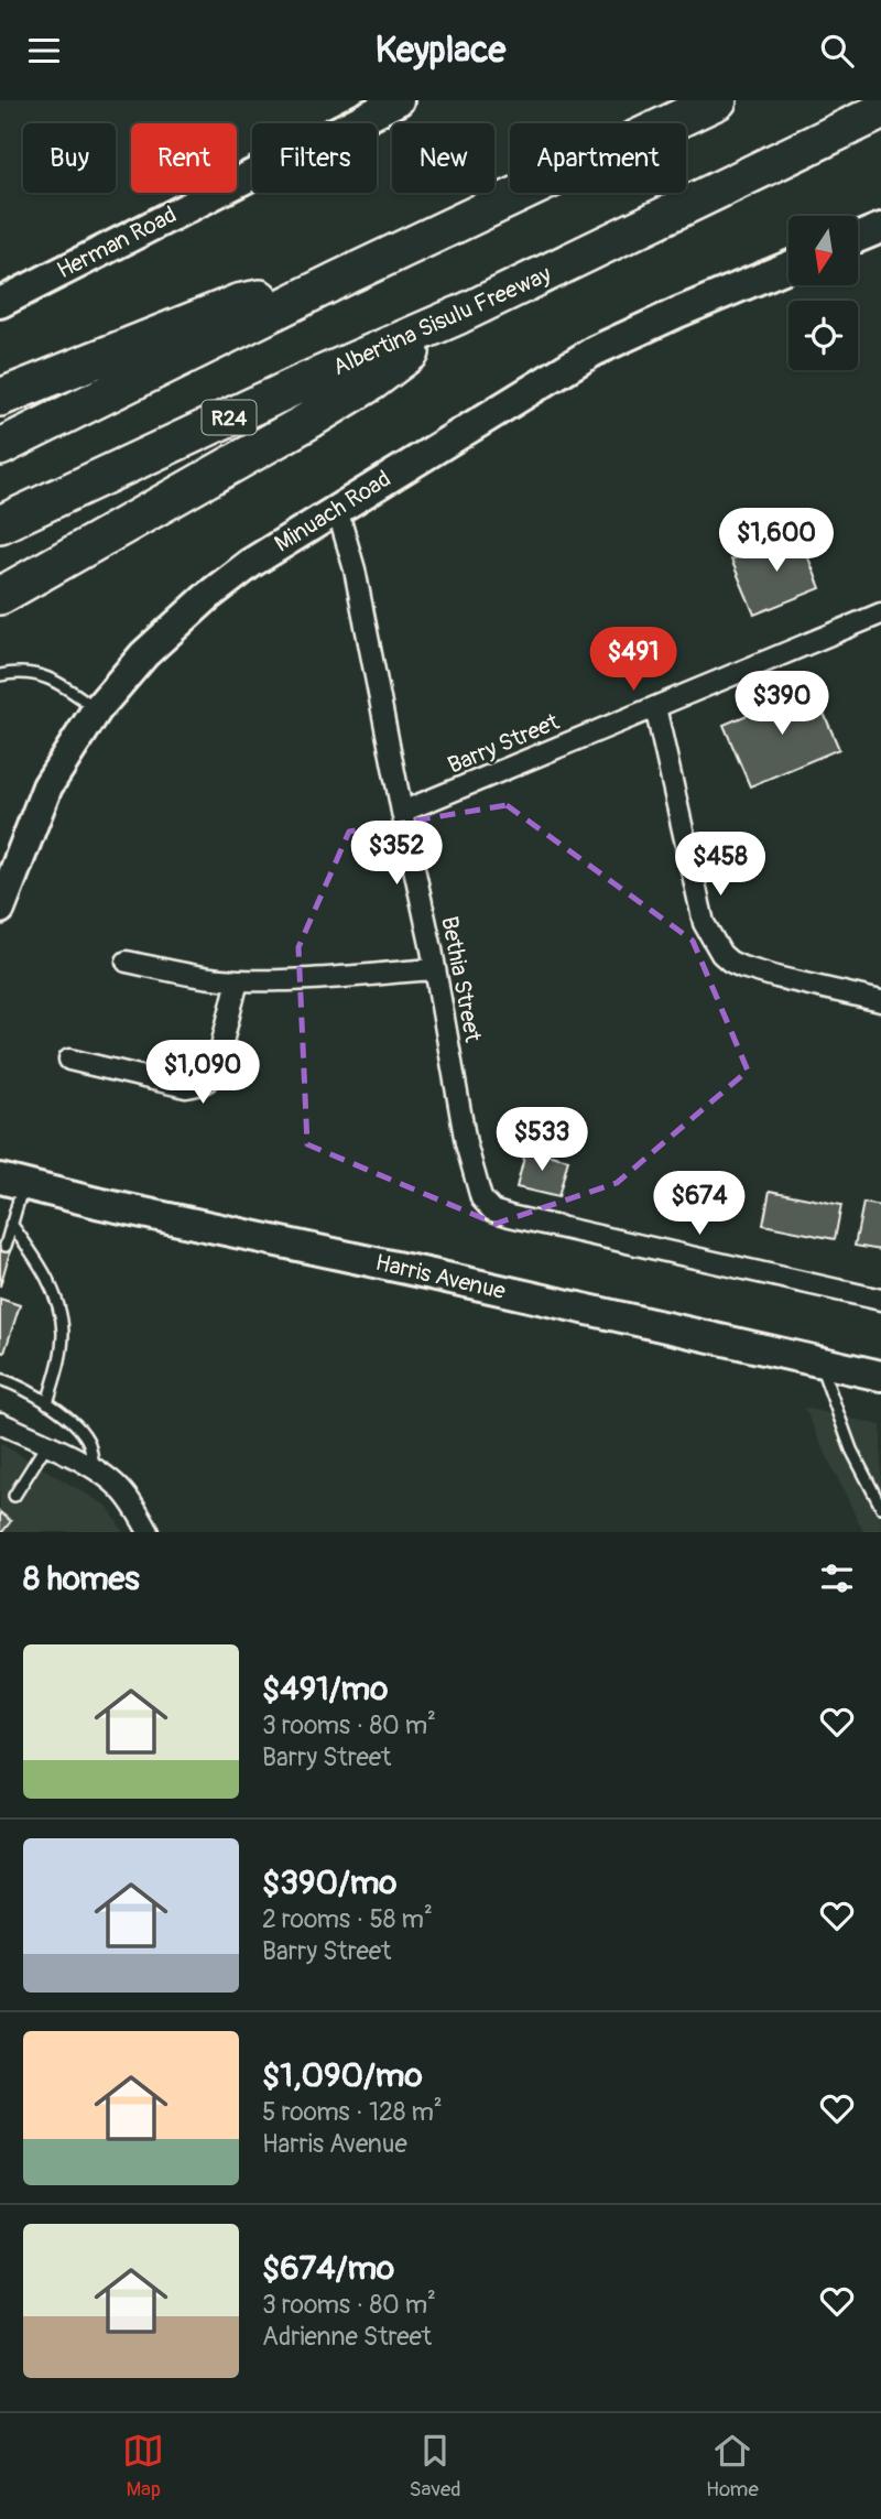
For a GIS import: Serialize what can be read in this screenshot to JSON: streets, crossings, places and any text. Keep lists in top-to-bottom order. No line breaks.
{"streets":{"highway":["Albertina Sisulu Freeway","R24"],"main road":["Herman Road","Minuach Road","Harris Avenue"],"street":["Barry Street","Bethia Street"]},"crossings":[["Minuach Road","Bethia Street"],["Barry Street","Bethia Street"]],"north":"bottom","page":{"header":"Keyplace","chip":["Buy","Rent","Filters","New","Apartment"],"price":["$1,600","$491","$390","$352","$458","$1,090","$533","$674"],"heading":"8 homes","list":[{"name":"$491/mo","note":"3 rooms · 80 m² · Barry Street"},{"name":"$390/mo","note":"2 rooms · 58 m² · Barry Street"},{"name":"$1,090/mo","note":"5 rooms · 128 m² · Harris Avenue"},{"name":"$674/mo","note":"3 rooms · 80 m² · Adrienne Street"}],"tabs":["Map","Saved","Home"]}}
